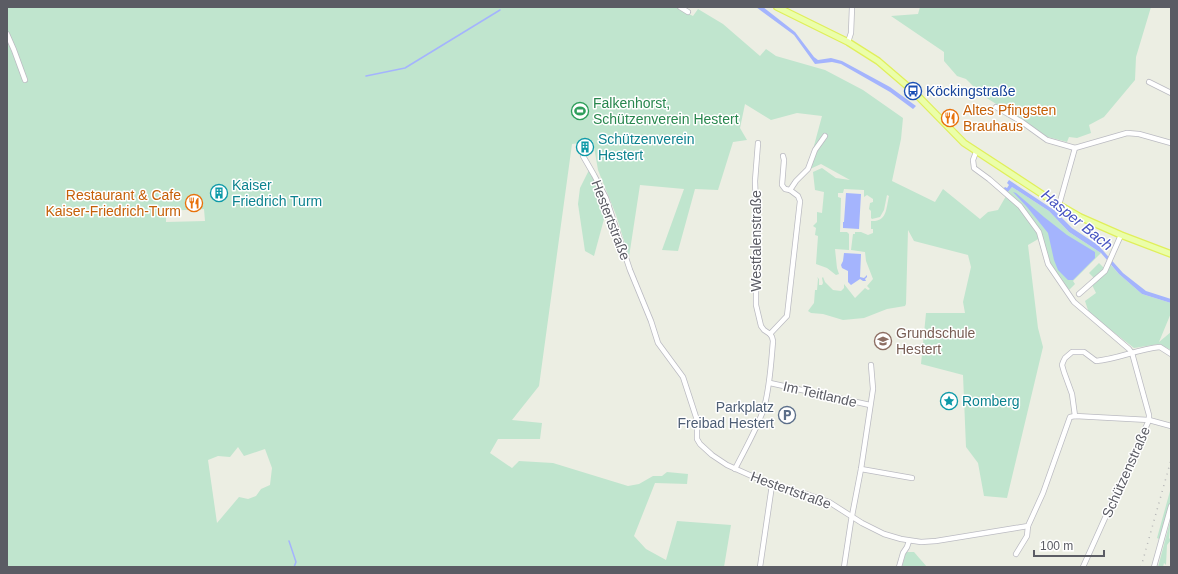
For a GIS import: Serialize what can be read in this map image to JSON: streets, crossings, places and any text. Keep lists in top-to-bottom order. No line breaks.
{"streets":{"street":["Hestertstraße","Westfalenstraße","Im Teitlande","Schützenstraße"]},"crossings":[["Hestertstraße","Westfalenstraße"],["Westfalenstraße","Im Teitlande"]],"water":["Hasper Bach"],"places":{"bus stop":["Köckingstraße"],"sports":["Falkenhorst, Schützenverein Hestert"],"restaurant":["Altes Pfingsten Brauhaus","Restaurant & Cafe Kaiser-Friedrich-Turm"],"building":["Schützenverein Hestert","Kaiser Friedrich Turm"],"school or university":["Grundschule Hestert"],"place":["Romberg"],"parking":["Parkplatz Freibad Hestert"]},"scale_bar":"100 m"}
